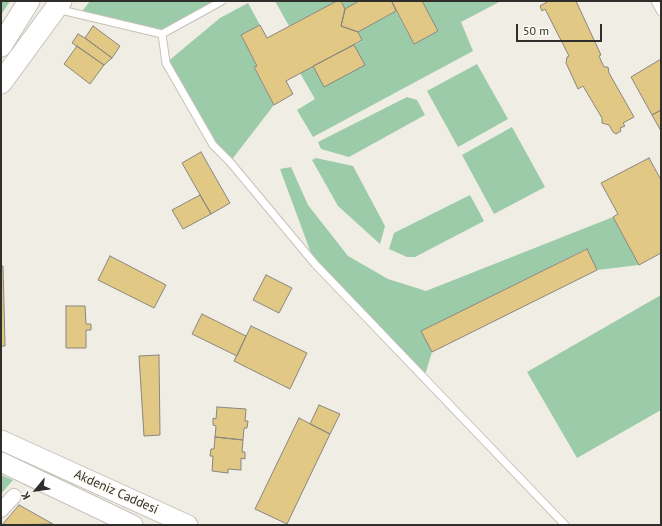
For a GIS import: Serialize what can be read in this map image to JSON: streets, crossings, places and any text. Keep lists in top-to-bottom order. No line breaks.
{"streets":{"main road":["Akdeniz Caddesi"]},"scale_bar":"50 m","north":"bottom left"}
